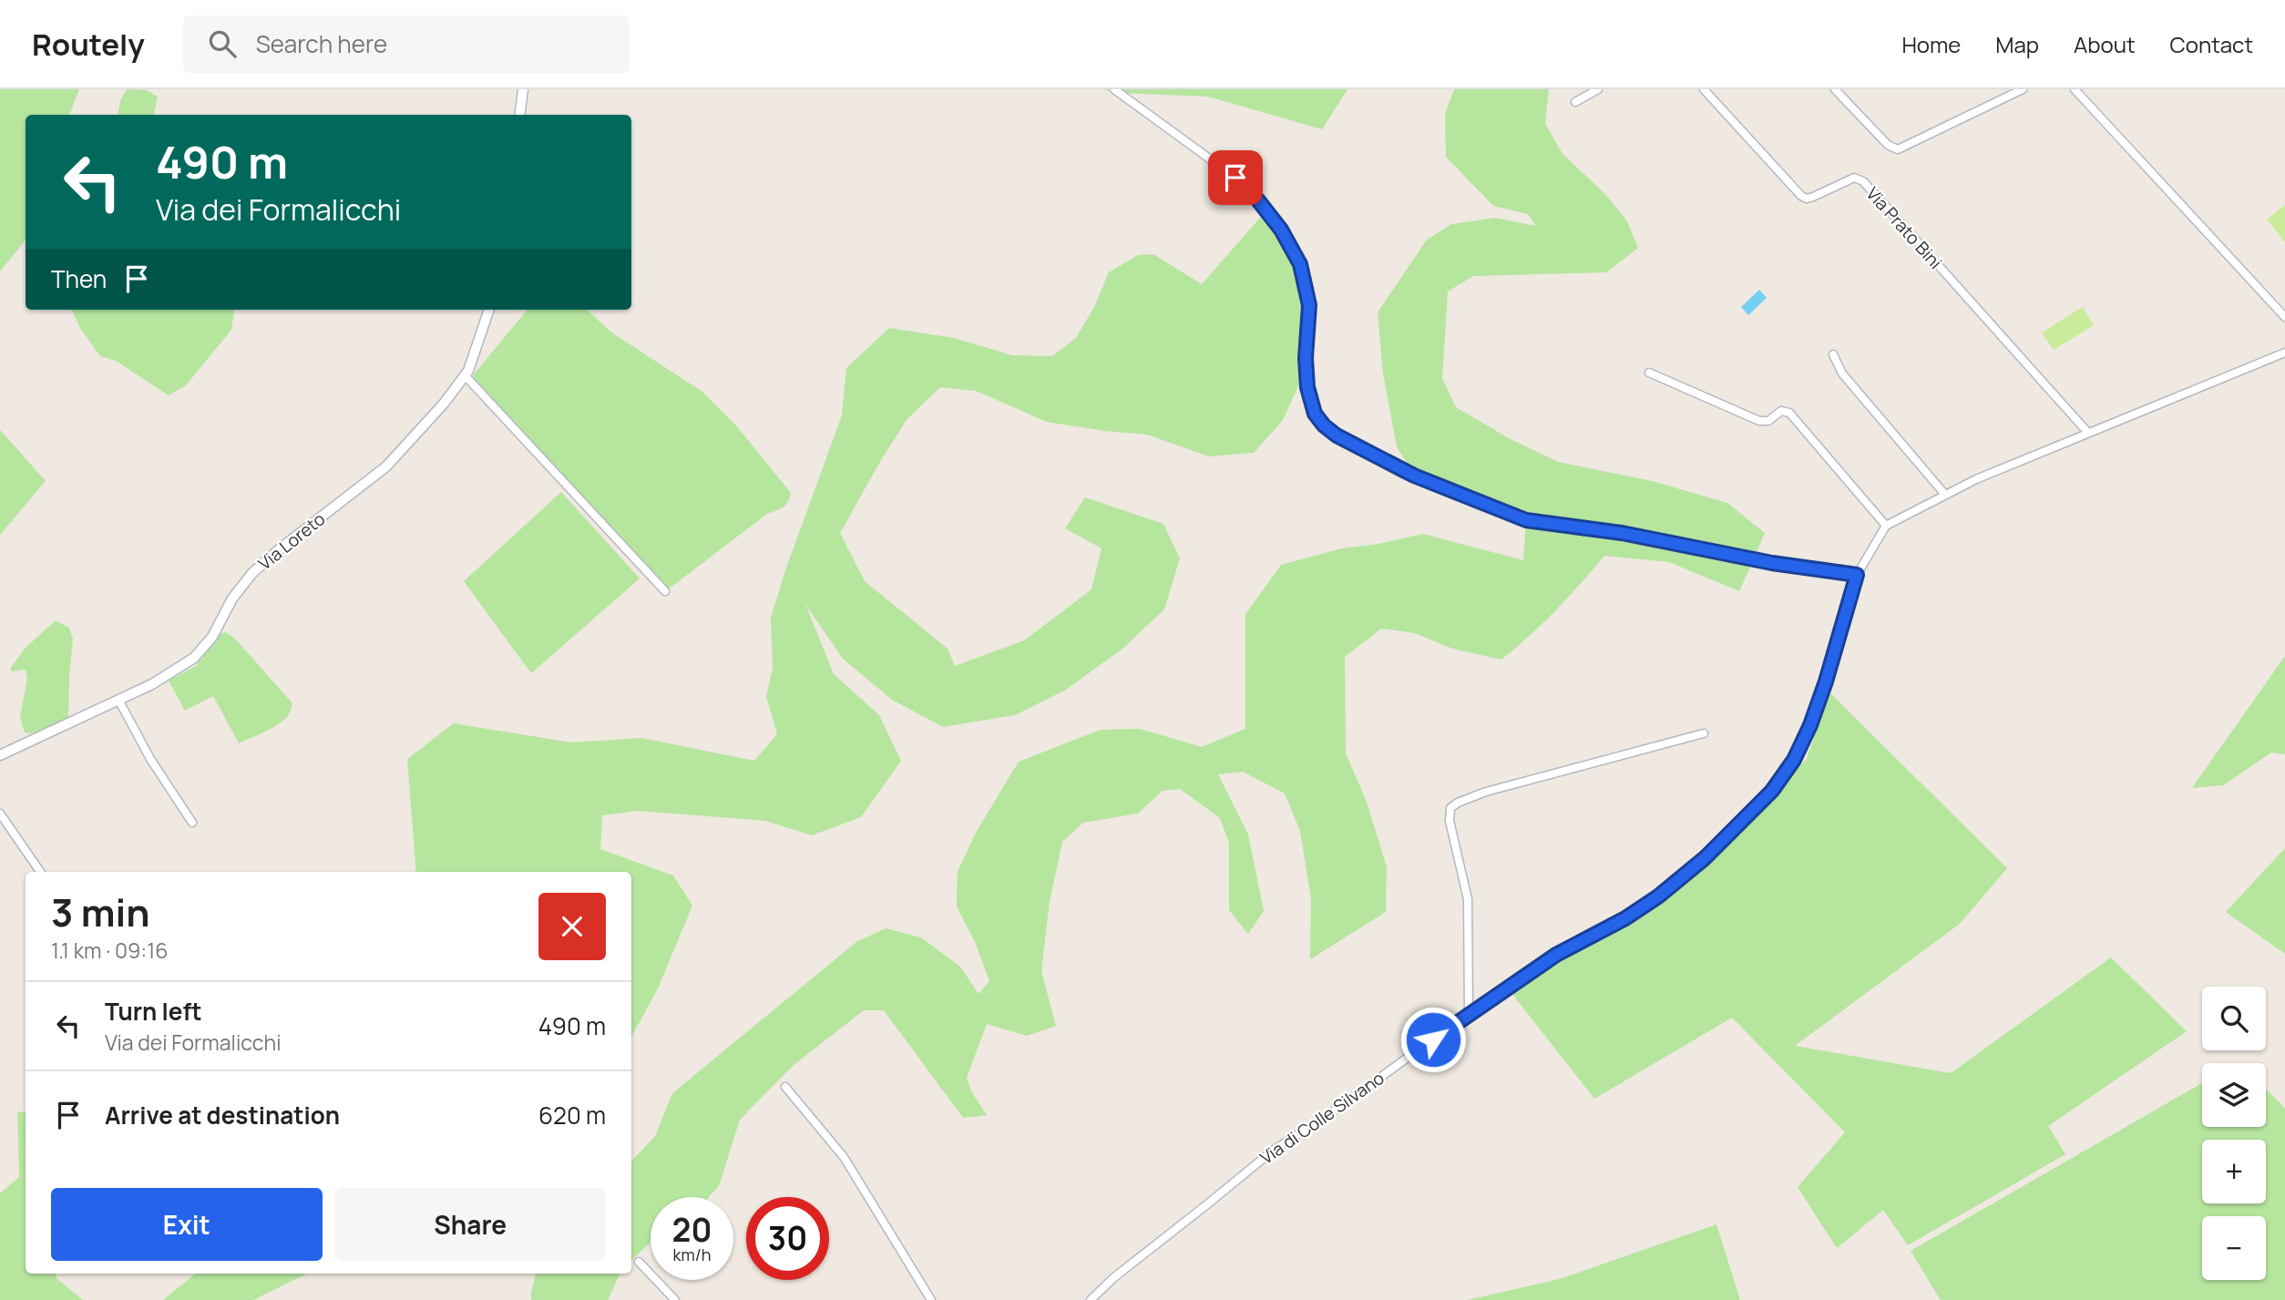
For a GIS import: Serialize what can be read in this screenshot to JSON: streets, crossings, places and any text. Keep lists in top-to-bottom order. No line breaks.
{"streets":{"street":["Via Prato Bini","Via Loreto","Via di Colle Silvano"]},"page":{"header":"Routely","search":"Search here","nav":["Home","Map","About","Contact"],"turn":["490 m","Via dei Formalicchi"],"then":"Then","heading":["3 min","1.1 km · 09:16"],"list":[{"name":"Turn left","note":"Via dei Formalicchi","value":"490 m"},{"name":"Arrive at destination","value":"620 m"}],"map_buttons":["+","−"],"buttons":["Exit","Share"],"speed":"20 km/h","limit":"30"}}
